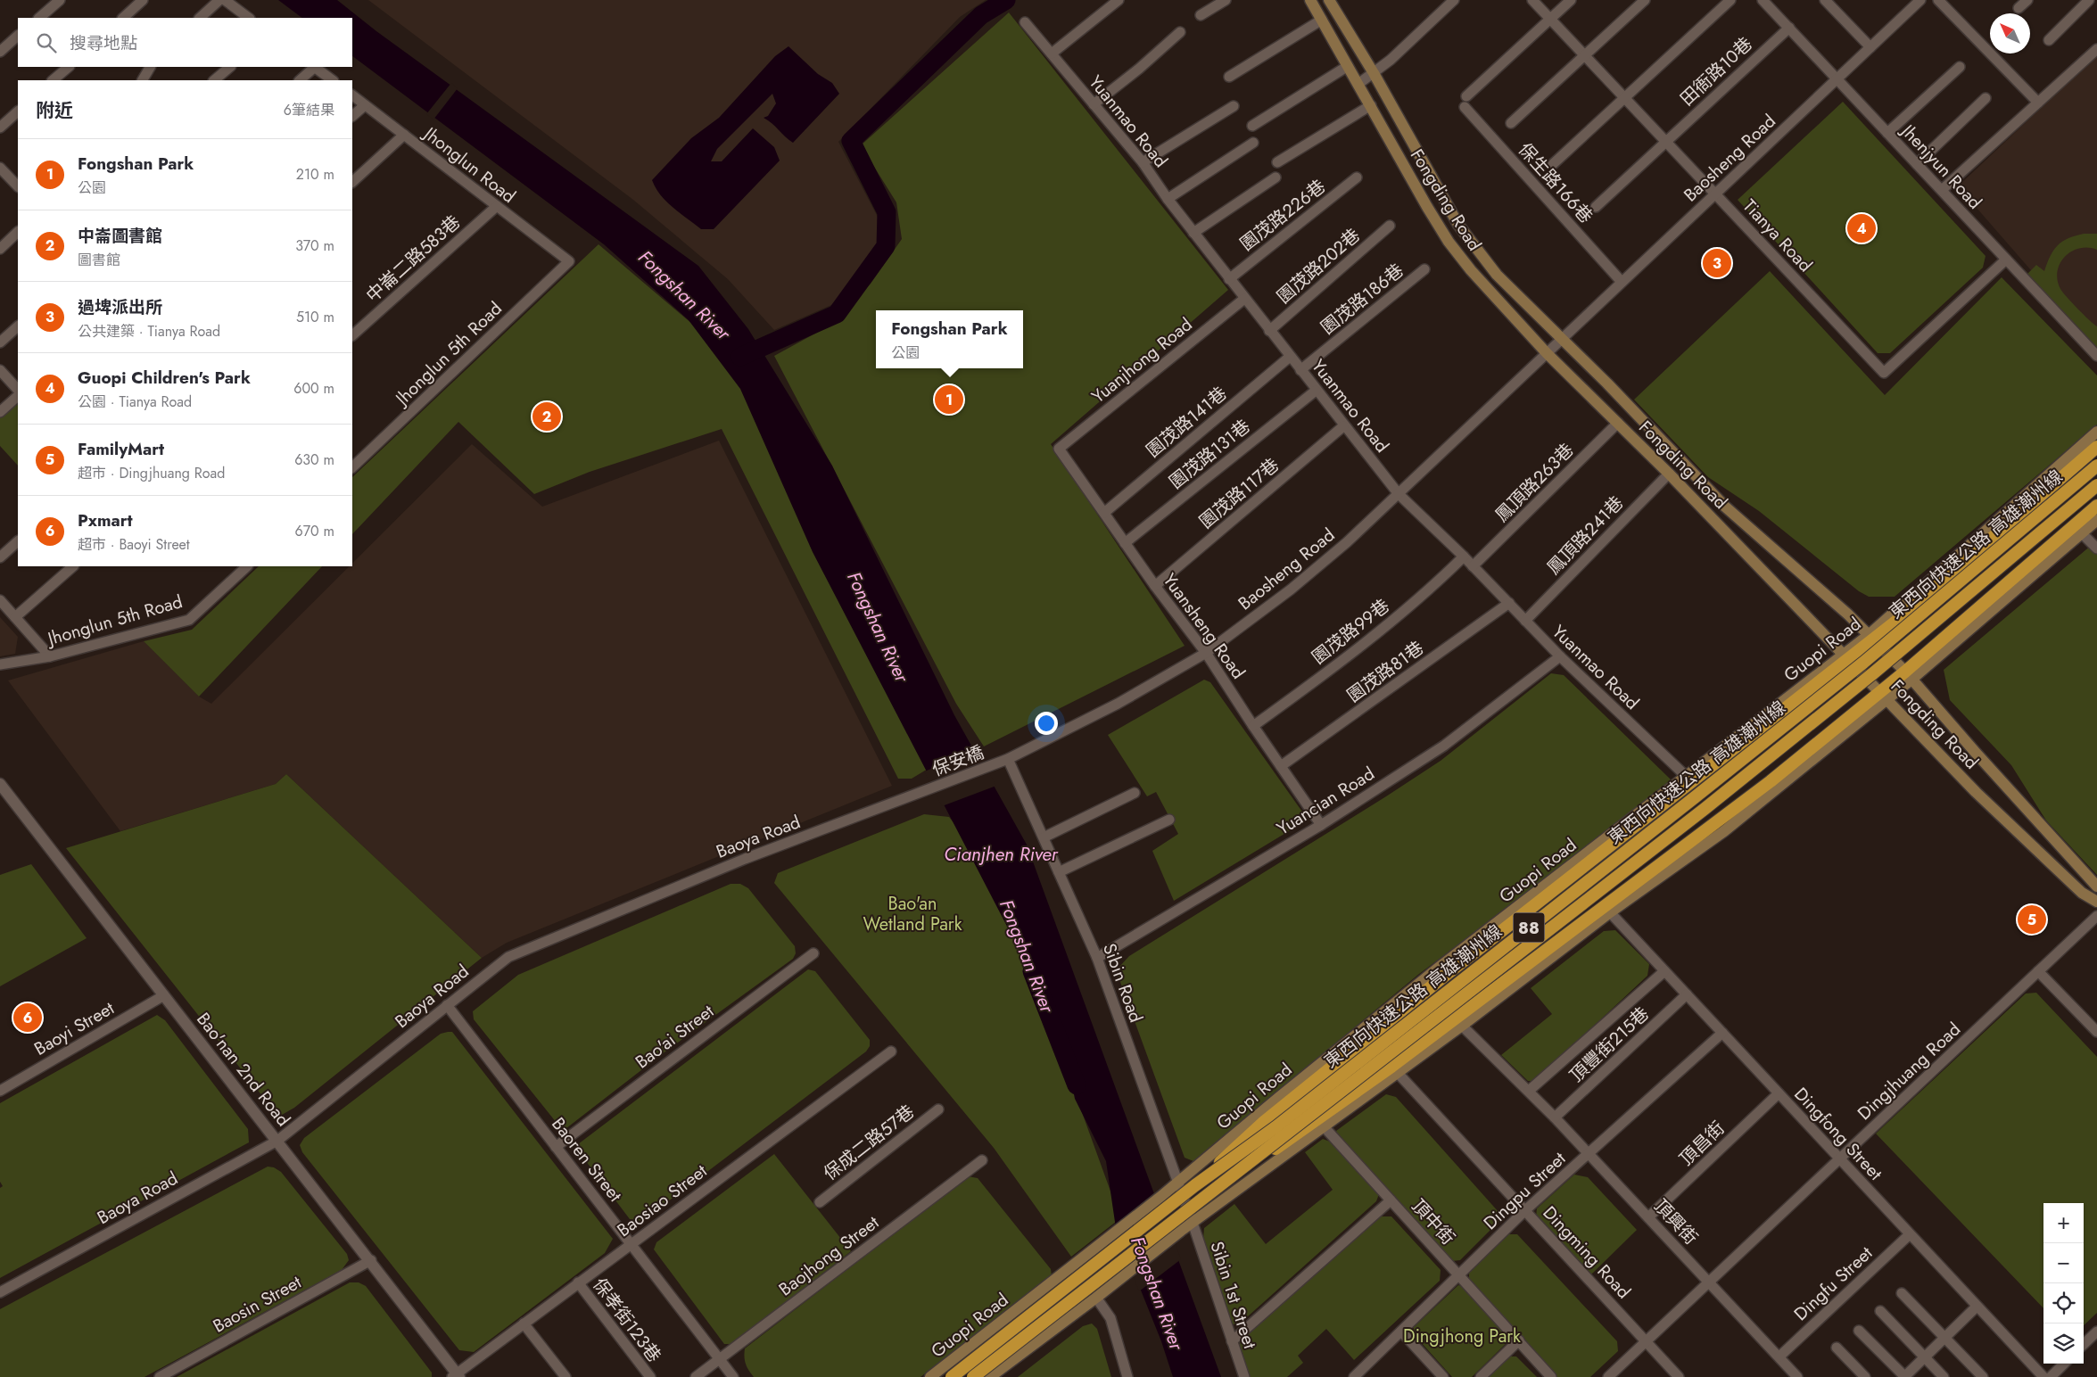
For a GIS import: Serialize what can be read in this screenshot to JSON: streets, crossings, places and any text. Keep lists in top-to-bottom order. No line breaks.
{"streets":{"highway":["東西向快速公路 高雄潮州線","88"],"main road":["Fongding Road","Guopi Road"],"street":["田衙路10巷","Yuanmao Road","Baosheng Road","Jhonglun Road","Jhenjyun Road","保生路166巷","園茂路226巷","Tianya Road","中崙二路583巷","園茂路202巷","園茂路186巷","Jhonglun 5th Road","Yuanjhong Road","園茂路141巷","園茂路131巷","鳳頂路263巷","園茂路117巷","鳳頂路241巷","Yuansheng Road","園茂路99巷","園茂路81巷","保安橋","Yuancian Road","Baoya Road","Sibin Road","Baoyi Street","Bao'ai Street","頂豐街215巷","Bao'nan 2nd Road","Dingjhuang Road","Dingfong Street","保成二路57巷","頂昌街","Baoren Street","Dingpu Street","Baosiao Street","頂中街","頂興街","Dingming Road","Baojhong Street","Dingfu Street","Sibin 1st Street","Baosin Street","保孝街123巷"]},"crossings":[["田衙路10巷","Jhenjyun Road"],["田衙路10巷","Tianya Road"],["Yuanmao Road","Baosheng Road"],["Yuanmao Road","園茂路226巷"],["Yuanmao Road","園茂路202巷"],["Yuanmao Road","園茂路186巷"],["Yuanmao Road","Yuanjhong Road"],["Yuanmao Road","園茂路141巷"],["Yuanmao Road","園茂路131巷"],["Yuanmao Road","鳳頂路263巷"],["Yuanmao Road","園茂路117巷"],["Yuanmao Road","鳳頂路241巷"],["Yuanmao Road","園茂路99巷"],["Yuanmao Road","Guopi Road"],["Yuanmao Road","園茂路81巷"],["Yuanmao Road","Yuancian Road"],["Baosheng Road","Jhenjyun Road"],["Baosheng Road","保生路166巷"],["Baosheng Road","Fongding Road"],["Baosheng Road","Tianya Road"],["Baosheng Road","Yuansheng Road"],["Baosheng Road","保安橋"],["Baosheng Road","Sibin Road"],["Jhonglun Road","中崙二路583巷"],["Jhonglun Road","Jhonglun 5th Road"],["Jhenjyun Road","Tianya Road"],["保生路166巷","Tianya Road"],["Fongding Road","鳳頂路263巷"],["Fongding Road","鳳頂路241巷"],["Fongding Road","Guopi Road"],["Yuanjhong Road","Yuansheng Road"],["園茂路141巷","Yuansheng Road"],["園茂路131巷","Yuansheng Road"],["園茂路117巷","Yuansheng Road"],["Yuansheng Road","園茂路99巷"],["Yuansheng Road","園茂路81巷"],["Yuansheng Road","Yuancian Road"],["Guopi Road","Sibin Road"],["保安橋","Baoya Road"],["保安橋","Sibin Road"],["Yuancian Road","Sibin Road"],["Baoya Road","Bao'nan 2nd Road"],["Baoya Road","Baoren Street"],["Sibin Road","Sibin 1st Street"],["Baoyi Street","Bao'nan 2nd Road"],["Bao'ai Street","Baoren Street"],["頂豐街215巷","Dingfong Street"],["頂豐街215巷","頂興街"],["Bao'nan 2nd Road","Baosiao Street"],["Bao'nan 2nd Road","Baosin Street"],["Dingjhuang Road","Dingfong Street"],["Dingjhuang Road","頂興街"],["Dingjhuang Road","Dingming Road"],["Dingfong Street","頂昌街"],["Dingfong Street","Dingpu Street"],["Dingfong Street","Dingfu Street"],["頂昌街","頂興街"],["Baoren Street","Baosiao Street"],["Baoren Street","Baojhong Street"],["Dingpu Street","頂中街"],["Dingpu Street","頂興街"],["Dingpu Street","Dingming Road"],["Baosiao Street","保孝街123巷"],["頂興街","Dingfu Street"]],"water":["Fongshan River","Cianjhen River"],"parks":["Bao'an Wetland Park","Dingjhong Park"],"north":"top left","page":{"search":"搜尋地點","heading":["附近","6筆結果"],"list":[{"mark":"1","name":"Fongshan Park","note":"公園","value":"210 m"},{"mark":"2","name":"中崙圖書館","note":"圖書館","value":"370 m"},{"mark":"3","name":"過埤派出所","note":"公共建築 · Tianya Road","value":"510 m"},{"mark":"4","name":"Guopi Children's Park","note":"公園 · Tianya Road","value":"600 m"},{"mark":"5","name":"FamilyMart","note":"超市 · Dingjhuang Road","value":"630 m"},{"mark":"6","name":"Pxmart","note":"超市 · Baoyi Street","value":"670 m"}],"pins":["4","3","1","2","5","6"],"popup":["Fongshan Park","公園"],"map_buttons":["+","−"]}}
